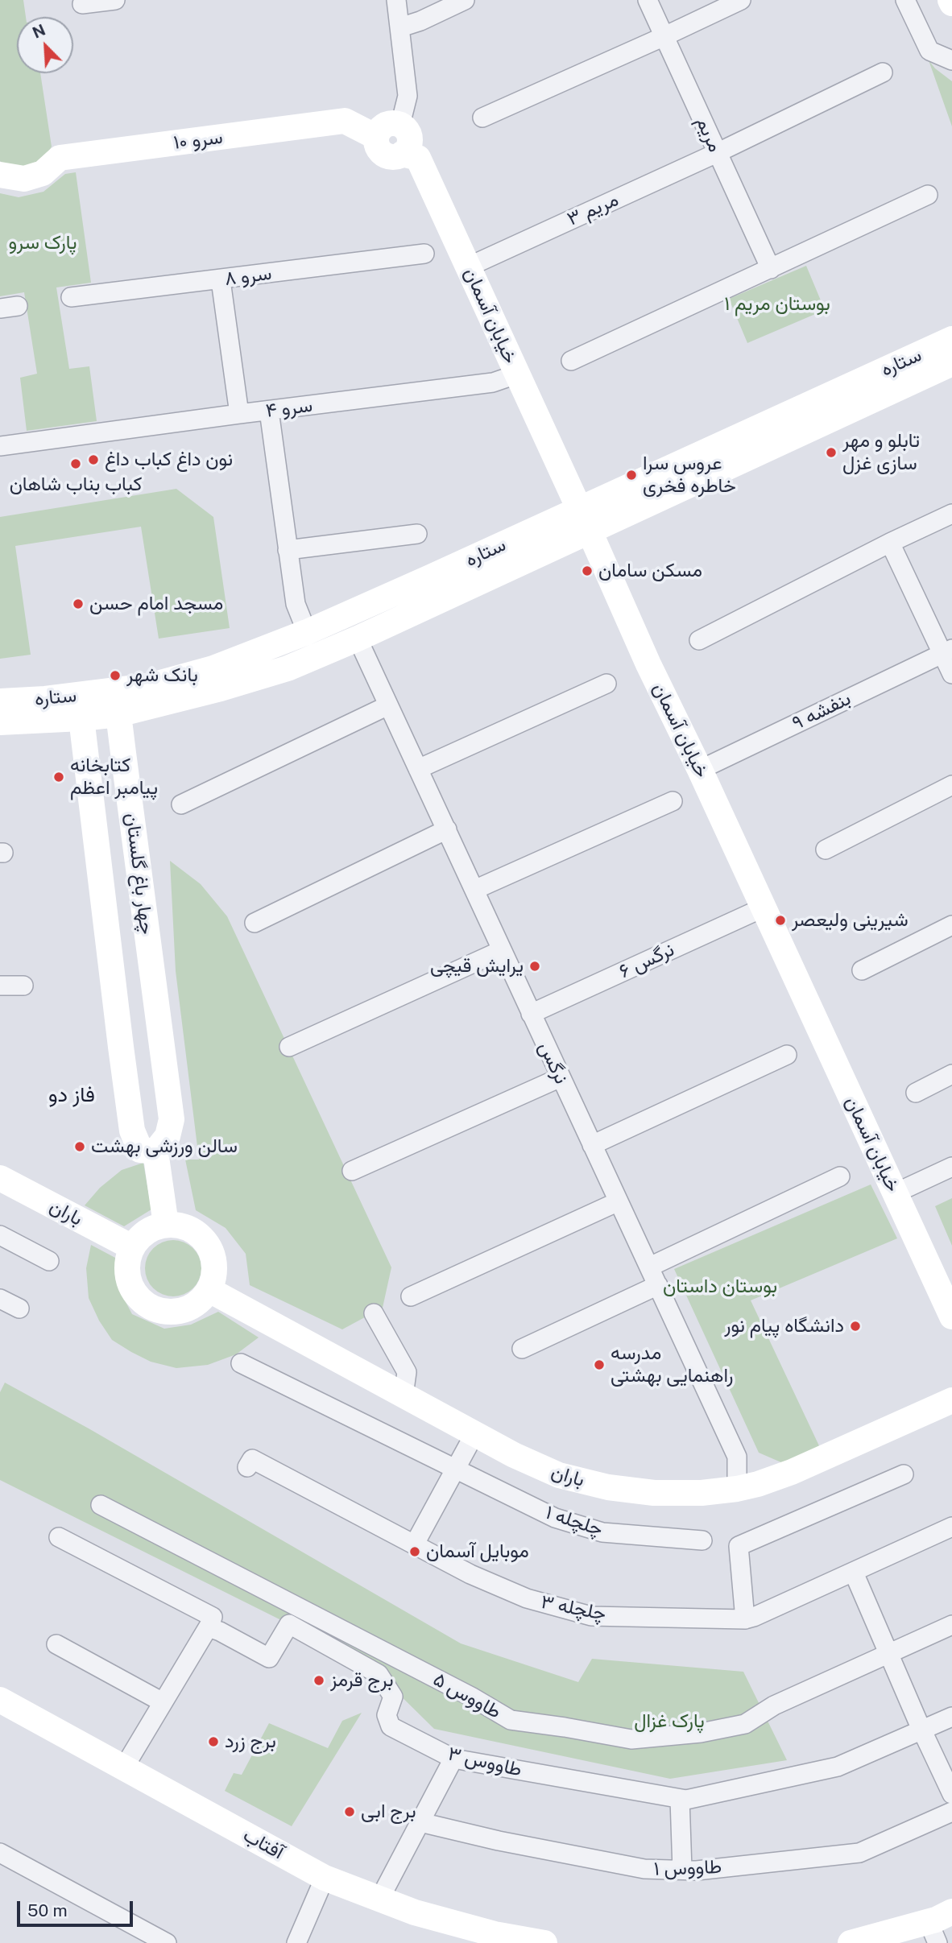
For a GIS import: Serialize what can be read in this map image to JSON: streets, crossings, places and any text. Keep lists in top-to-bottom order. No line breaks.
{"streets":{"street":["مریم","سرو ۱۰","مریم ۳","سرو ۸","خیابان آسمان","ستاره","سرو ۴","بنفشه ۹","چهار باغ گلستان","نرگس ۶","نرگس","باران","چلچله ۱","چلچله ۳","طاووس ۵","طاووس ۳","آفتاب","طاووس ۱"]},"crossings":[["مریم","مریم ۳"],["سرو ۱۰","خیابان آسمان"],["مریم ۳","خیابان آسمان"],["خیابان آسمان","ستاره"],["خیابان آسمان","سرو ۴"],["خیابان آسمان","بنفشه ۹"],["خیابان آسمان","نرگس ۶"],["ستاره","چهار باغ گلستان"],["ستاره","نرگس"],["نرگس ۶","نرگس"],["نرگس","باران"]],"districts":["فاز دو"],"parks":["پارک سرو","بوستان مریم ۱","بوستان داستان","پارک غزال"],"places":["تابلو و مهر سازی غزل","نون داغ کباب داغ","کباب بناب شاهان","عروس سرا خاطره فخری","مسکن سامان","مسجد امام حسن","بانک شهر","کتابخانه پیامبر اعظم","شیرینی ولیعصر","یرایش قیچی","سالن ورزشی بهشت","دانشگاه پیام نور","مدرسه راهنمایی بهشتی","موبایل آسمان","برج قرمز","برج زرد","برج ابی"],"scale_bar":"50 m","north":"top left"}
